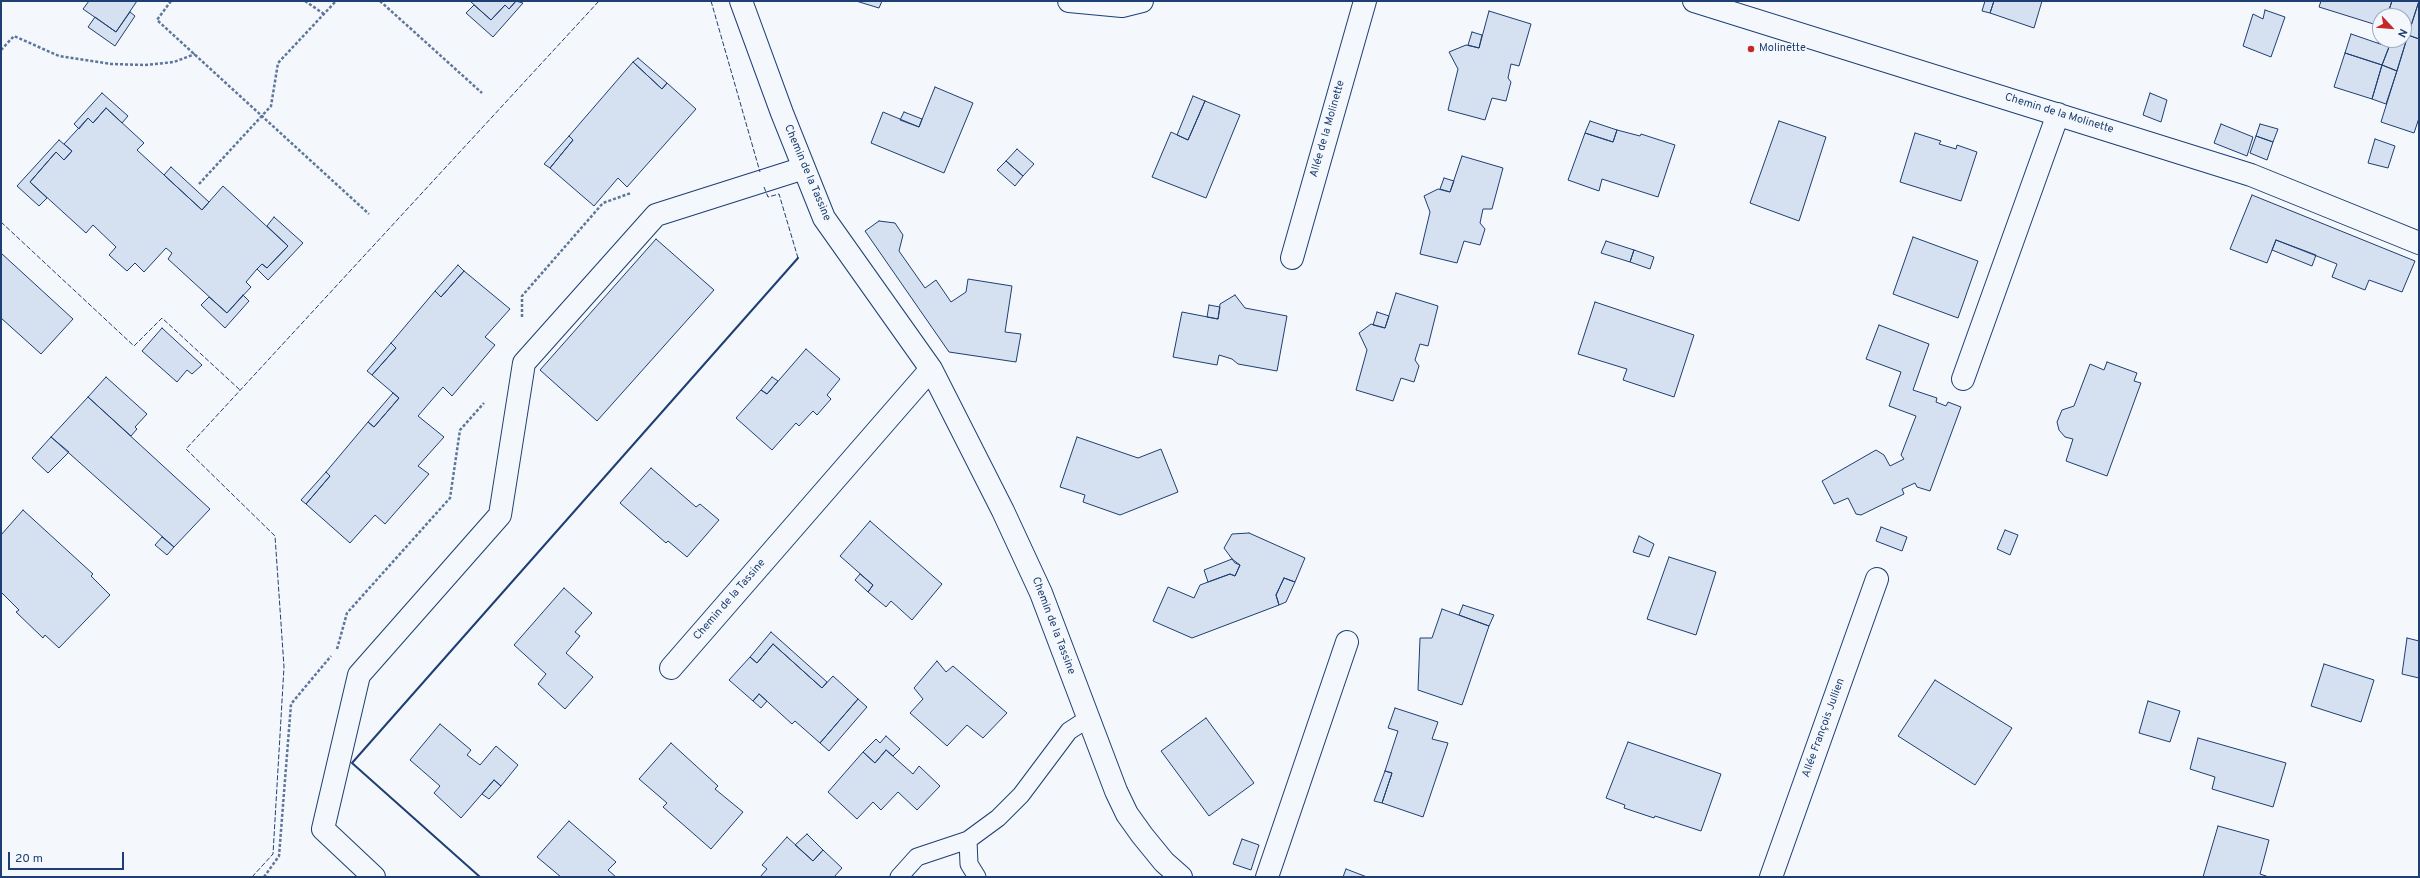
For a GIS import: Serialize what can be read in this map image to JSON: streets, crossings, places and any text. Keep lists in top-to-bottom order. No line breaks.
{"streets":{"street":["Chemin de la Molinette","Allée de la Molinette","Chemin de la Tassine","Allée François Jullien"]},"places":["Molinette"],"scale_bar":"20 m","north":"bottom right"}
